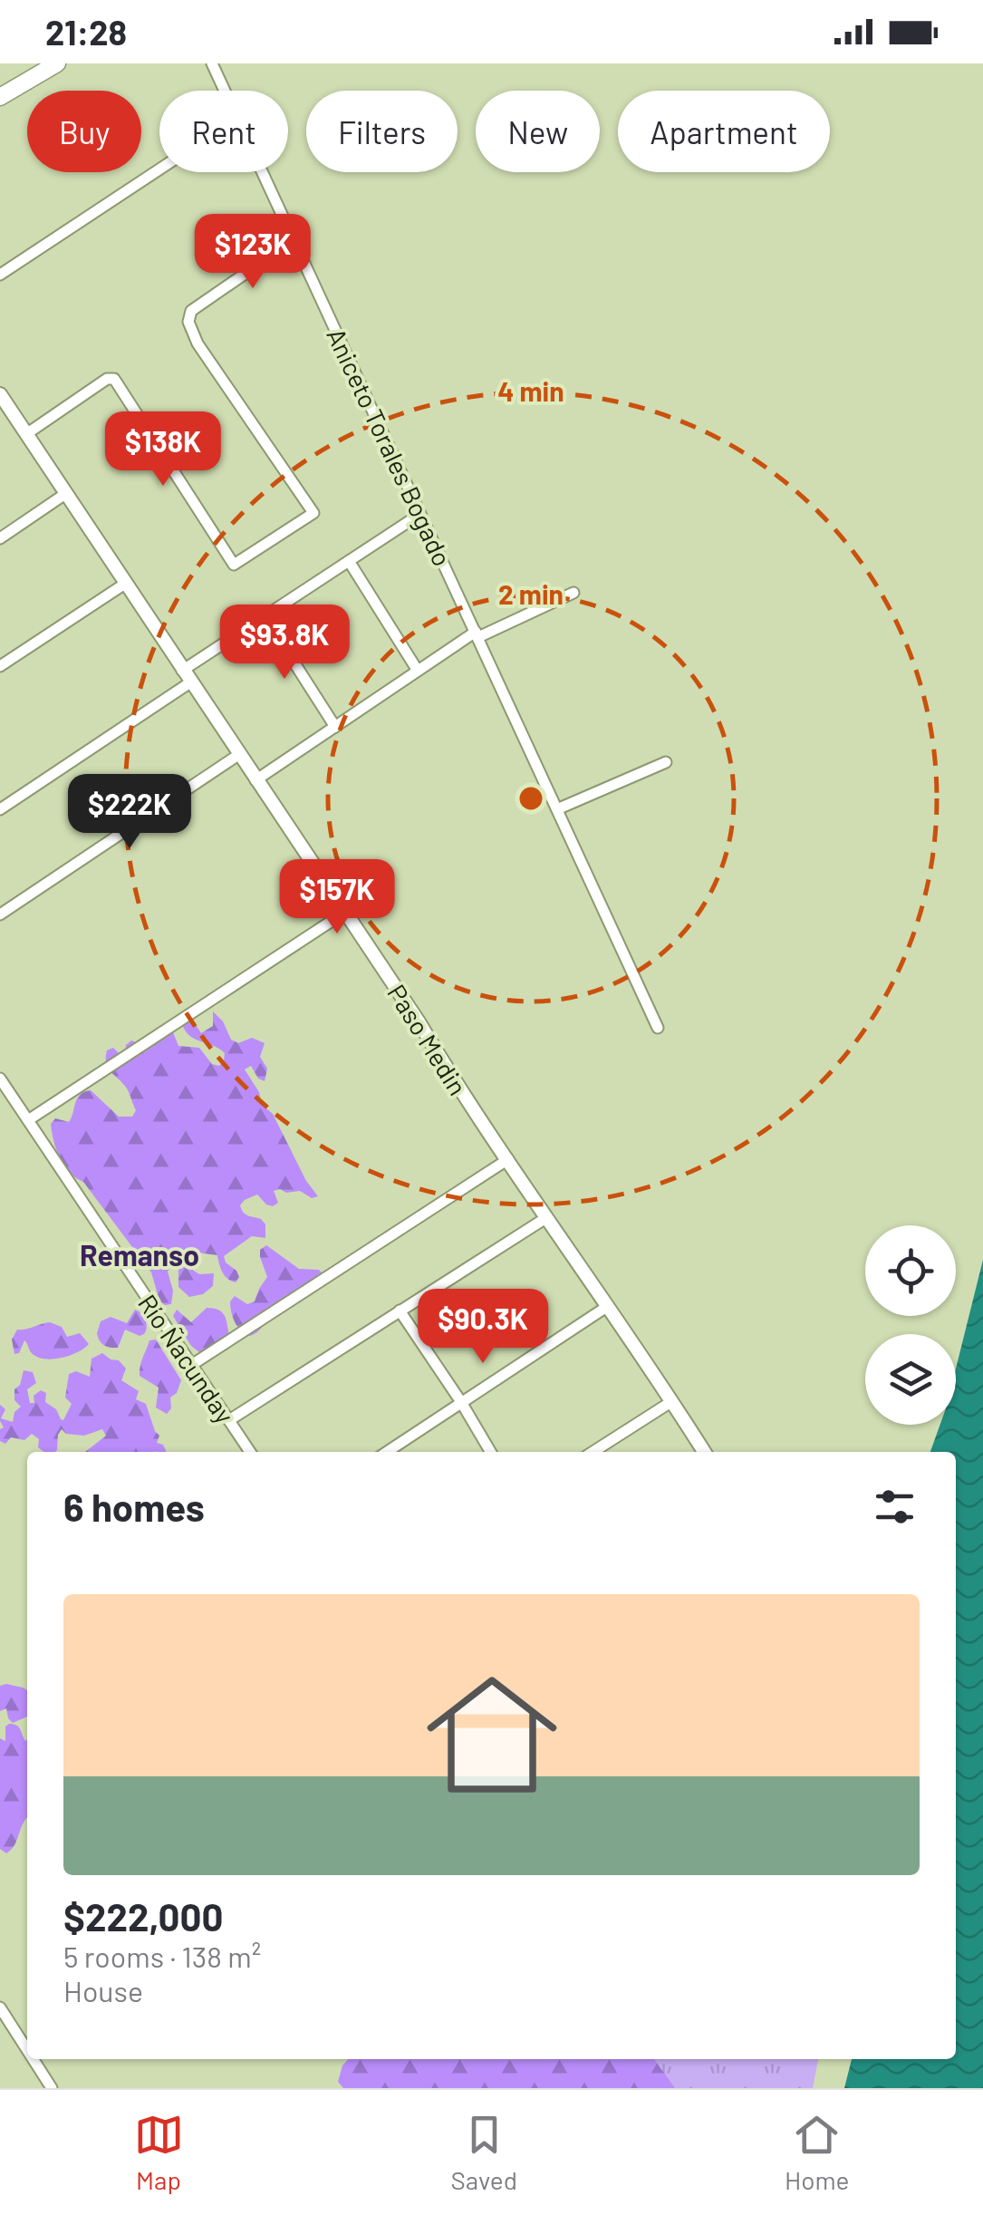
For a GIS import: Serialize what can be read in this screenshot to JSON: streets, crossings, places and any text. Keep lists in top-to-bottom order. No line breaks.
{"streets":{"street":["Aniceto Torales Bogado","Paso Medin","Río Ñacunday"]},"districts":["Remanso"],"page":{"status":"21:28","chip":["Buy","Rent","Filters","New","Apartment"],"price":["$123K","$138K","$93.8K","$222K","$157K","$90.3K"],"heading":"6 homes","list":[{"name":"$222,000","note":"5 rooms · 138 m² · House"}],"tabs":["Map","Saved","Home"]},"rings":["4 min","2 min"]}
